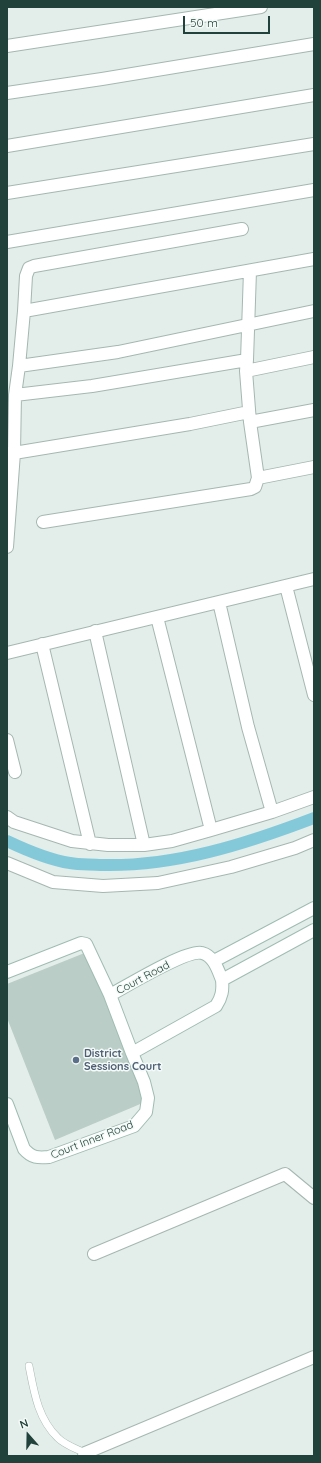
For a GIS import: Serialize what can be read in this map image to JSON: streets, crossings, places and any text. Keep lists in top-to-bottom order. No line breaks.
{"streets":{"street":["Court Road","Court Inner Road"]},"crossings":[["Court Road","Court Inner Road"]],"places":["District Sessions Court"],"scale_bar":"50 m","north":"top"}
